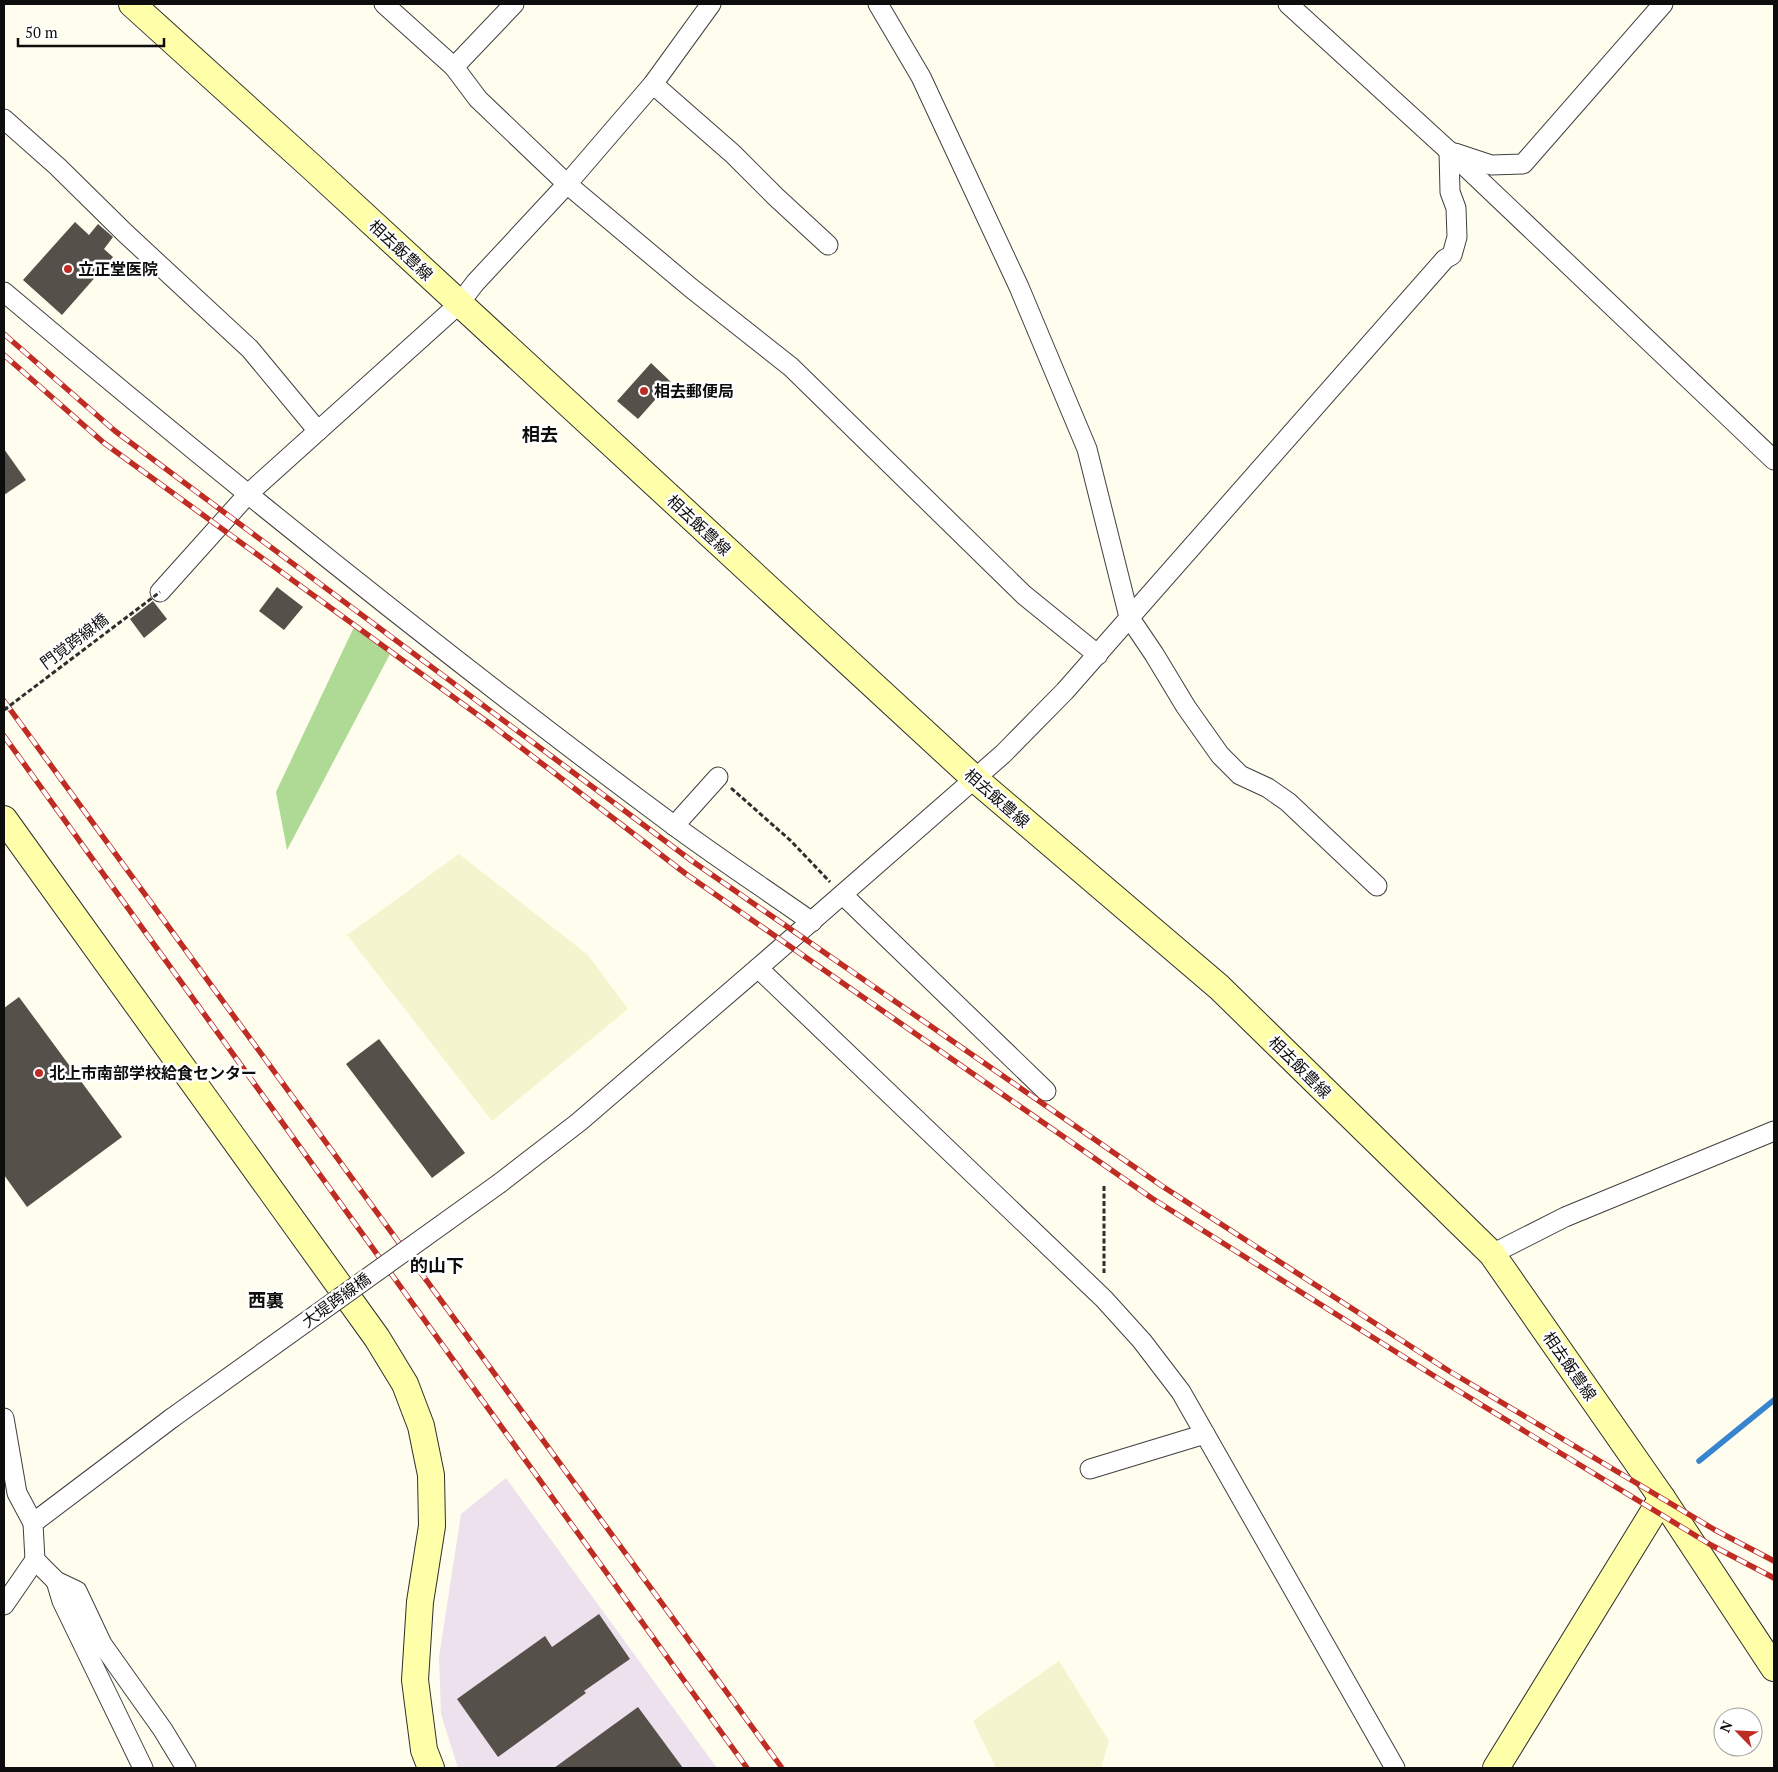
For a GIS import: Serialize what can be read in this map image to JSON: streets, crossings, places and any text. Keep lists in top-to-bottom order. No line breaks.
{"streets":{"main road":["相去飯豊線"],"street":["大堤跨線橋"],"path":["門覚跨線橋"]},"crossings":[["相去飯豊線","大堤跨線橋"]],"districts":["相去","的山下","西裏"],"places":["立正堂医院","相去郵便局","北上市南部学校給食センター"],"scale_bar":"50 m","north":"top left"}
